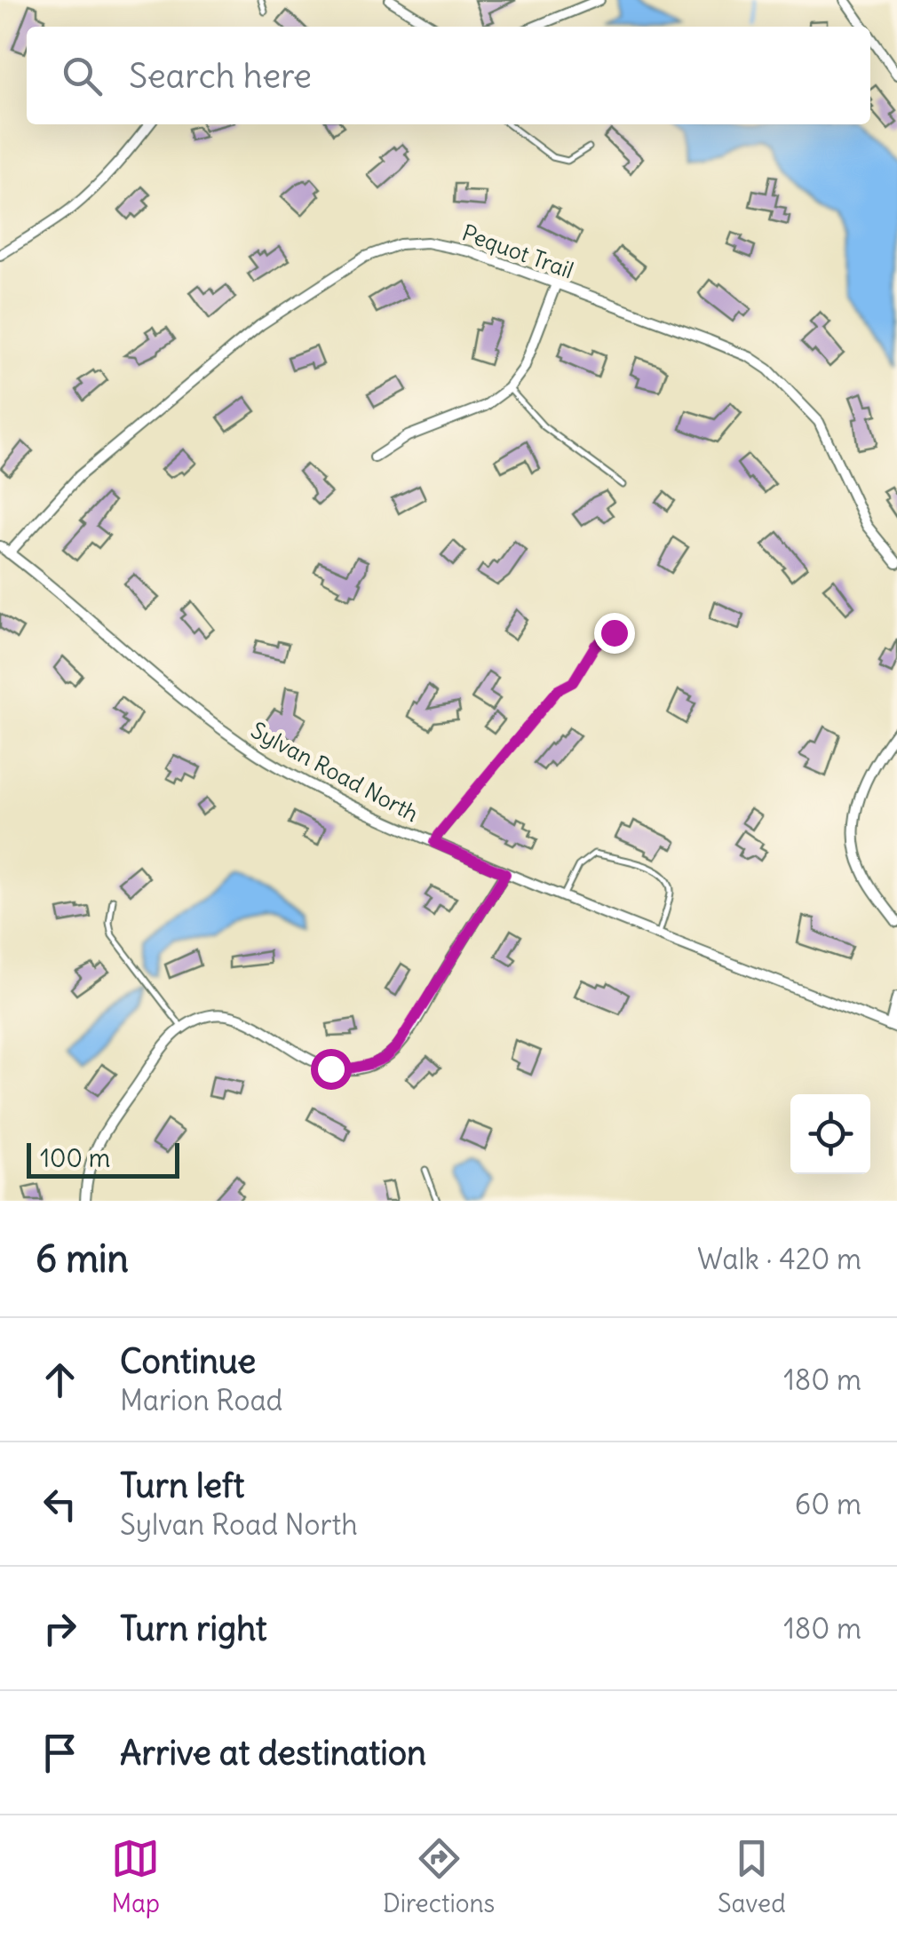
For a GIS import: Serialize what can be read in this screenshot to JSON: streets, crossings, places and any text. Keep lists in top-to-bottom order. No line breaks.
{"streets":{"street":["Pequot Trail","Sylvan Road North"]},"crossings":[["Pequot Trail","Sylvan Road North"]],"scale_bar":"100 m","page":{"search":"Search here","scale":"100 m","heading":["6 min","Walk · 420 m"],"list":[["Continue","Marion Road","180 m"],["Turn left","Sylvan Road North","60 m"],["Turn right","180 m"],"Arrive at destination"],"nav":["Map","Directions","Saved"]}}
